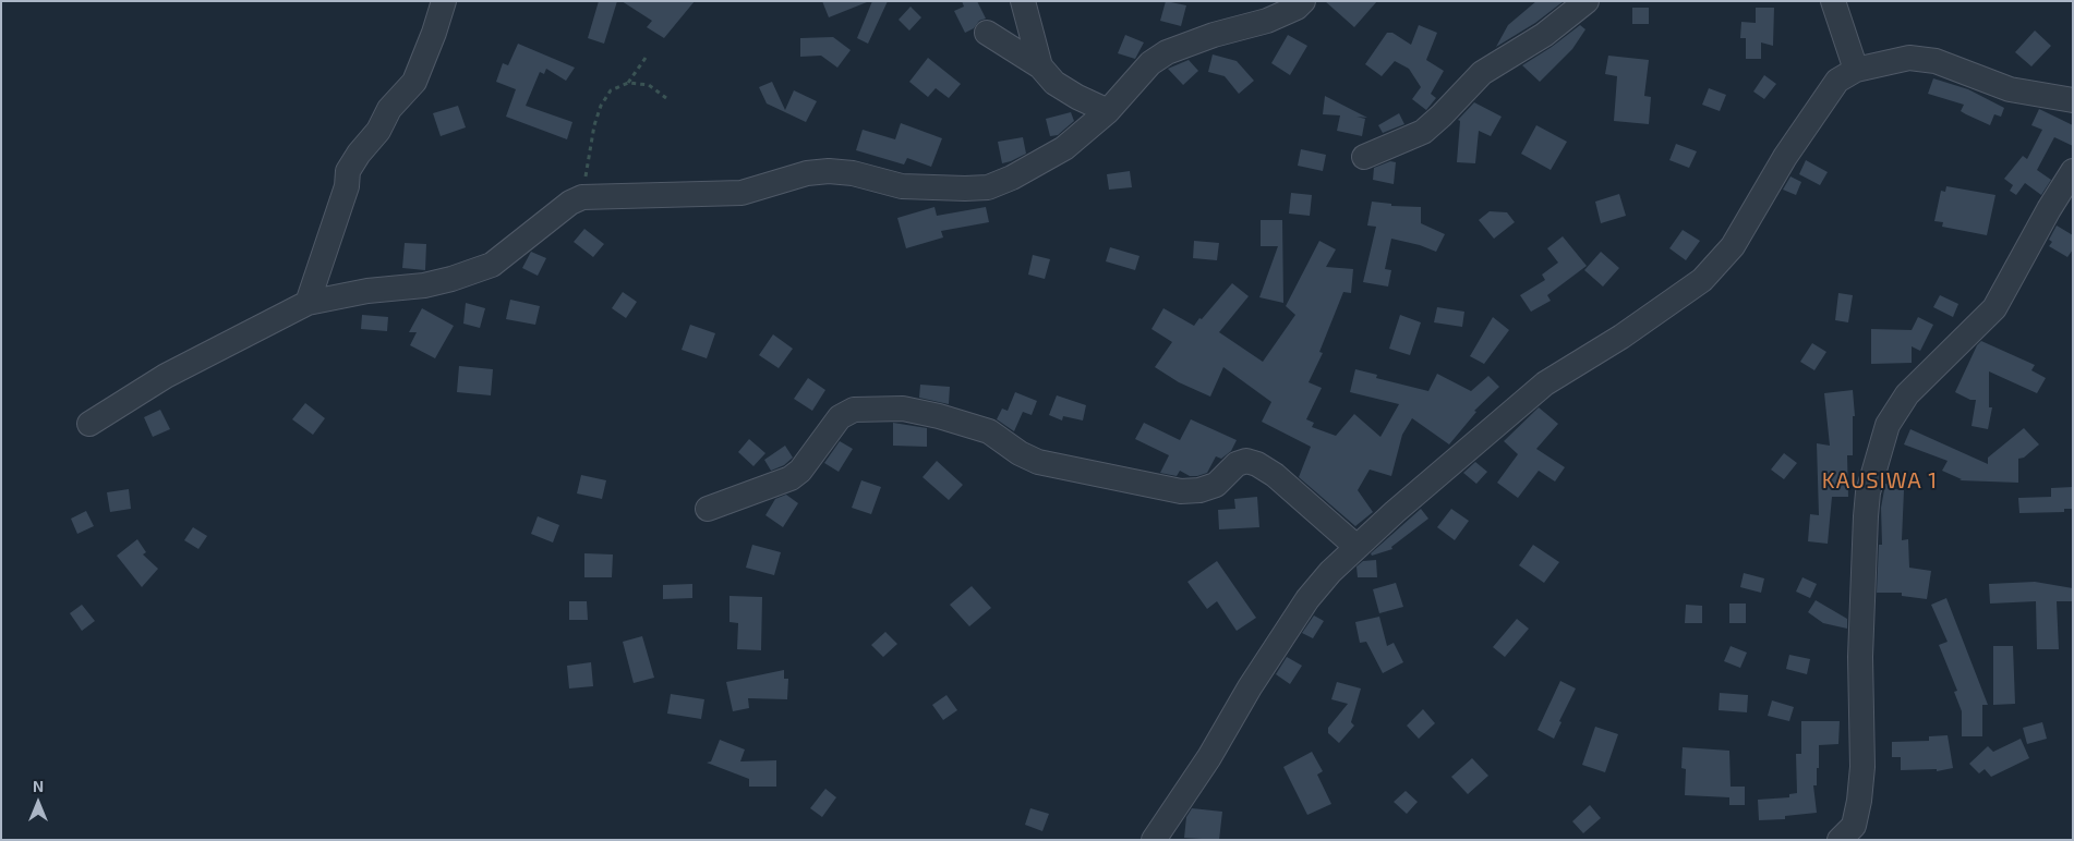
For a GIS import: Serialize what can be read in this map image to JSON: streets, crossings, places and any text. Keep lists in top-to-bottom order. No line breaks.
{"districts":["KAUSIWA 1"],"north":"top"}
